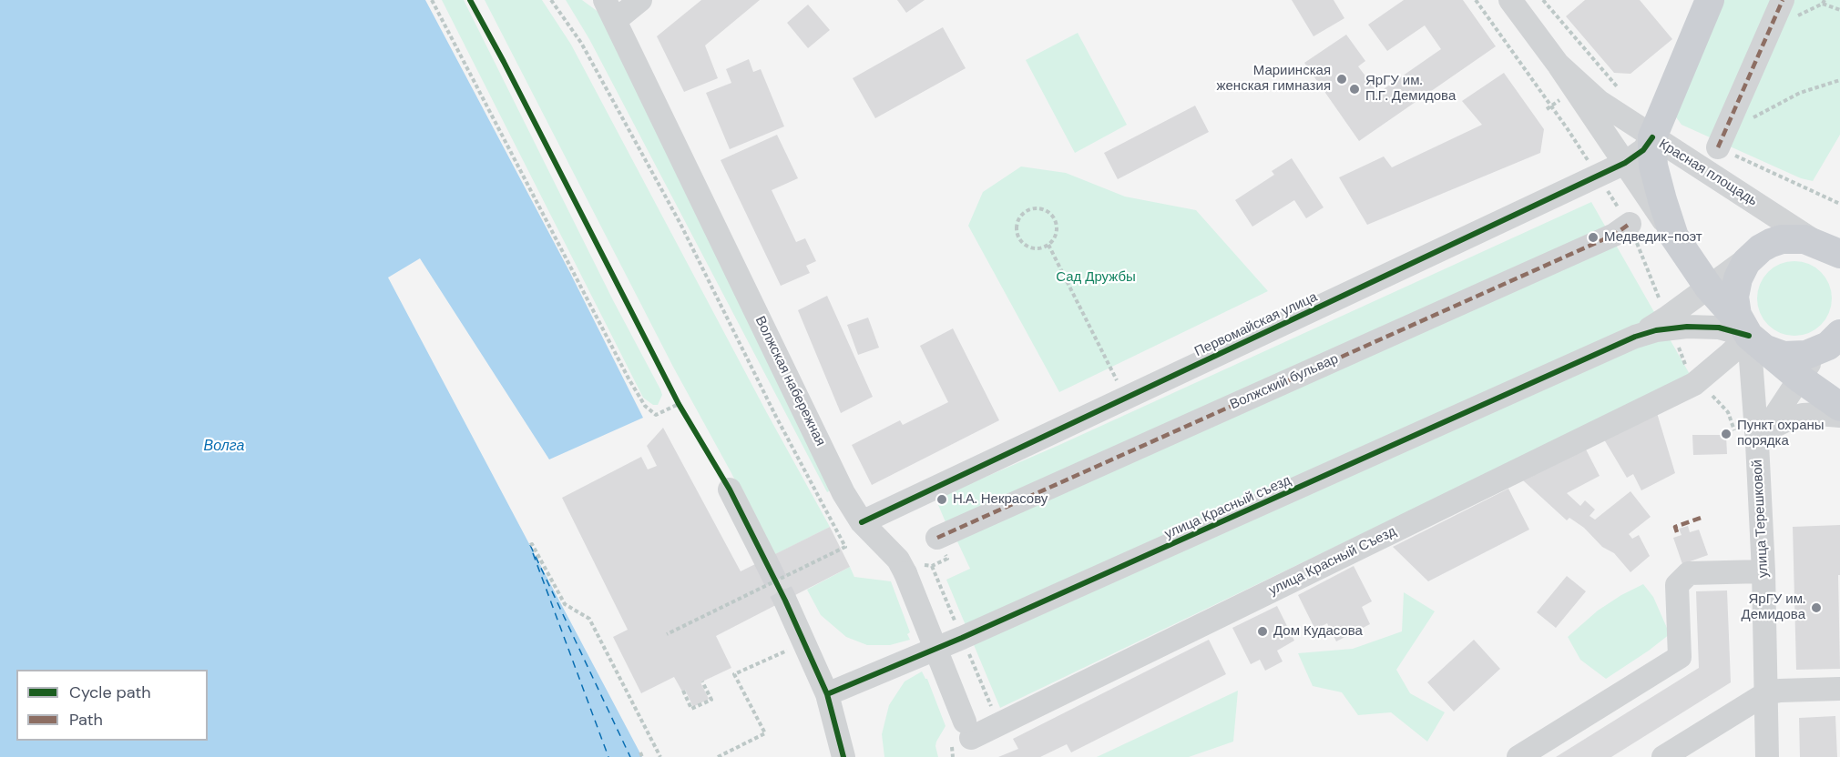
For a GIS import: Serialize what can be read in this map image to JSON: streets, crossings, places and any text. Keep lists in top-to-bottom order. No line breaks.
{"streets":{"main road":["Красная площадь","Первомайская улица"],"street":["Волжская набережная","Волжский бульвар","улица Красный съезд","улица Терешковой","улица Красный Съезд"]},"crossings":[["Красная площадь","Первомайская улица"],["Красная площадь","улица Красный съезд"],["Красная площадь","улица Терешковой"],["Первомайская улица","Волжская набережная"],["Волжская набережная","улица Красный Съезд"]],"water":["Волга"],"parks":["Сад Дружбы"],"places":["Мариинская женская гимназия","ЯрГУ им. П.Г. Демидова","Медведик-поэт","Пункт охраны порядка","Н.А. Некрасову","ЯрГУ им. Демидова","Дом Кудасова"],"legend":["Cycle path","Path"]}
